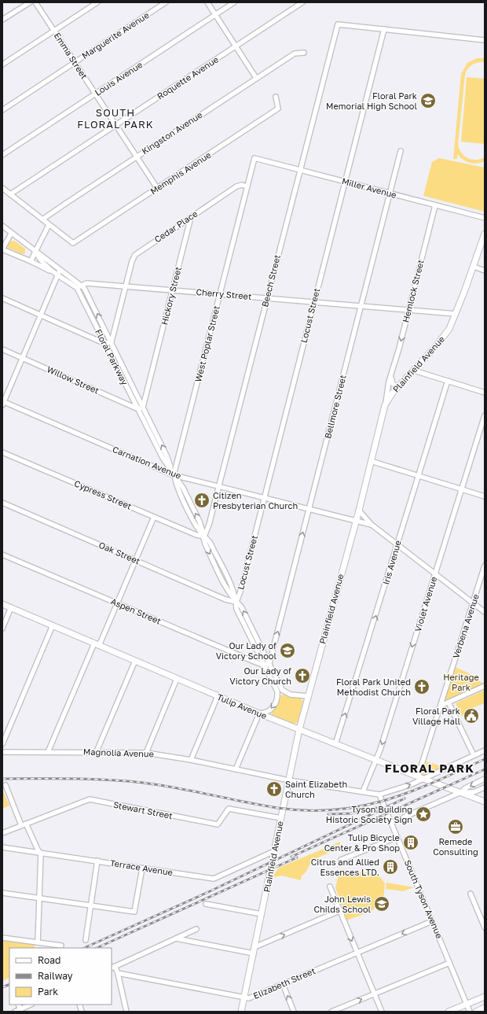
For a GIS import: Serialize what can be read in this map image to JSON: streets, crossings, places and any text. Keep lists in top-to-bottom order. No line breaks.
{"streets":{"main road":["Plainfield Avenue","Tulip Avenue"],"street":["Marguerite Avenue","Emma Street","Roquette Avenue","Louis Avenue","Kingston Avenue","Memphis Avenue","Miller Avenue","Cedar Place","Beech Street","Hemlock Street","Cherry Street","Hickory Street","Locust Street","West Poplar Street","Floral Parkway","Willow Street","Bellmore Street","Carnation Avenue","Cypress Street","Oak Street","Iris Avenue","Violet Avenue","Aspen Street","Verbena Avenue","Magnolia Avenue","Stewart Street","Terrace Avenue","South Tyson Avenue","Elizabeth Street"]},"crossings":[["Marguerite Avenue","Emma Street"],["Emma Street","Roquette Avenue"],["Emma Street","Louis Avenue"],["Emma Street","Kingston Avenue"],["Emma Street","Memphis Avenue"],["Miller Avenue","Beech Street"],["Miller Avenue","Hemlock Street"],["Miller Avenue","Locust Street"],["Miller Avenue","West Poplar Street"],["Miller Avenue","Bellmore Street"],["Cedar Place","Cherry Street"],["Cedar Place","Hickory Street"],["Cedar Place","West Poplar Street"],["Cedar Place","Floral Parkway"],["Beech Street","Cherry Street"],["Beech Street","Locust Street"],["Beech Street","Floral Parkway"],["Beech Street","Carnation Avenue"],["Beech Street","Cypress Street"],["Hemlock Street","Cherry Street"],["Hemlock Street","Plainfield Avenue"],["Cherry Street","Hickory Street"],["Cherry Street","Locust Street"],["Cherry Street","West Poplar Street"],["Cherry Street","Floral Parkway"],["Cherry Street","Plainfield Avenue"],["Cherry Street","Bellmore Street"],["Hickory Street","Floral Parkway"],["Hickory Street","Willow Street"],["Locust Street","Floral Parkway"],["Locust Street","Carnation Avenue"],["Locust Street","Oak Street"],["West Poplar Street","Floral Parkway"],["West Poplar Street","Carnation Avenue"],["Floral Parkway","Willow Street"],["Floral Parkway","Bellmore Street"],["Floral Parkway","Carnation Avenue"],["Floral Parkway","Cypress Street"],["Floral Parkway","Oak Street"],["Floral Parkway","Aspen Street"],["Plainfield Avenue","Carnation Avenue"],["Plainfield Avenue","Tulip Avenue"],["Plainfield Avenue","Magnolia Avenue"],["Plainfield Avenue","Stewart Street"],["Plainfield Avenue","Terrace Avenue"],["Plainfield Avenue","Elizabeth Street"],["Bellmore Street","Carnation Avenue"],["Carnation Avenue","Iris Avenue"],["Carnation Avenue","Violet Avenue"],["Carnation Avenue","Verbena Avenue"],["Iris Avenue","Tulip Avenue"],["Violet Avenue","Tulip Avenue"],["Violet Avenue","Magnolia Avenue"],["Verbena Avenue","Tulip Avenue"],["Magnolia Avenue","South Tyson Avenue"],["South Tyson Avenue","Elizabeth Street"]],"one_way":["Iris Avenue","Violet Avenue"],"districts":["SOUTH FLORAL PARK","FLORAL PARK"],"parks":["Heritage Park"],"places":{"school or university":["Floral Park Memorial High School","Our Lady of Victory School","John Lewis Childs School"],"church":["Citizen Presbyterian Church","Our Lady of Victory Church","Floral Park United Methodist Church","Saint Elizabeth Church"],"public building":["Floral Park Village Hall"],"place":["Tyson Building Historic Society Sign"],"office":["Remede Consulting"],"building":["Tulip Bicycle Center & Pro Shop","Citrus and Allied Essences LTD."]},"legend":["Road","Railway","Park"]}
